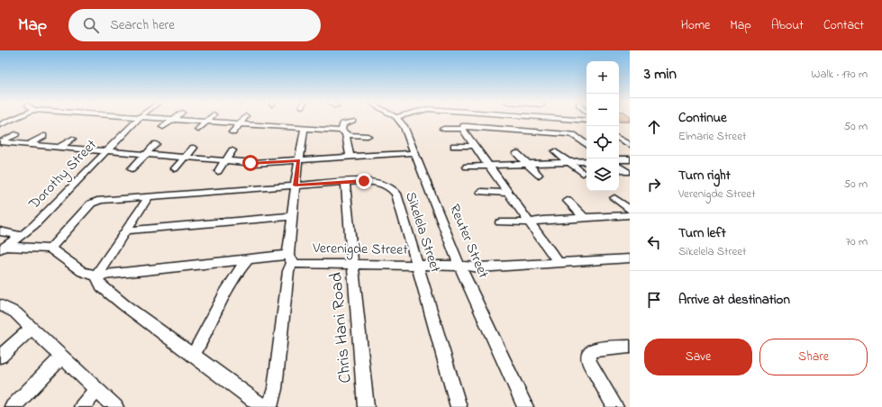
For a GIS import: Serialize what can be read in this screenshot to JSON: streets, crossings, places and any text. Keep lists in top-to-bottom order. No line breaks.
{"streets":{"street":["Dorothy Street","Sikelela Street","Reuter Street","Verenigde Street","Chris Hani Road"]},"crossings":[["Sikelela Street","Verenigde Street"],["Sikelela Street","Chris Hani Road"],["Reuter Street","Verenigde Street"],["Verenigde Street","Chris Hani Road"]],"page":{"header":"Map","search":"Search here","nav":["Home","Map","About","Contact"],"heading":["3 min","Walk · 170 m"],"map_buttons":["+","−"],"list":[["Continue","Elmarie Street","50 m"],["Turn right","Verenigde Street","50 m"],["Turn left","Sikelela Street","70 m"],"Arrive at destination"],"buttons":["Save","Share"]}}
